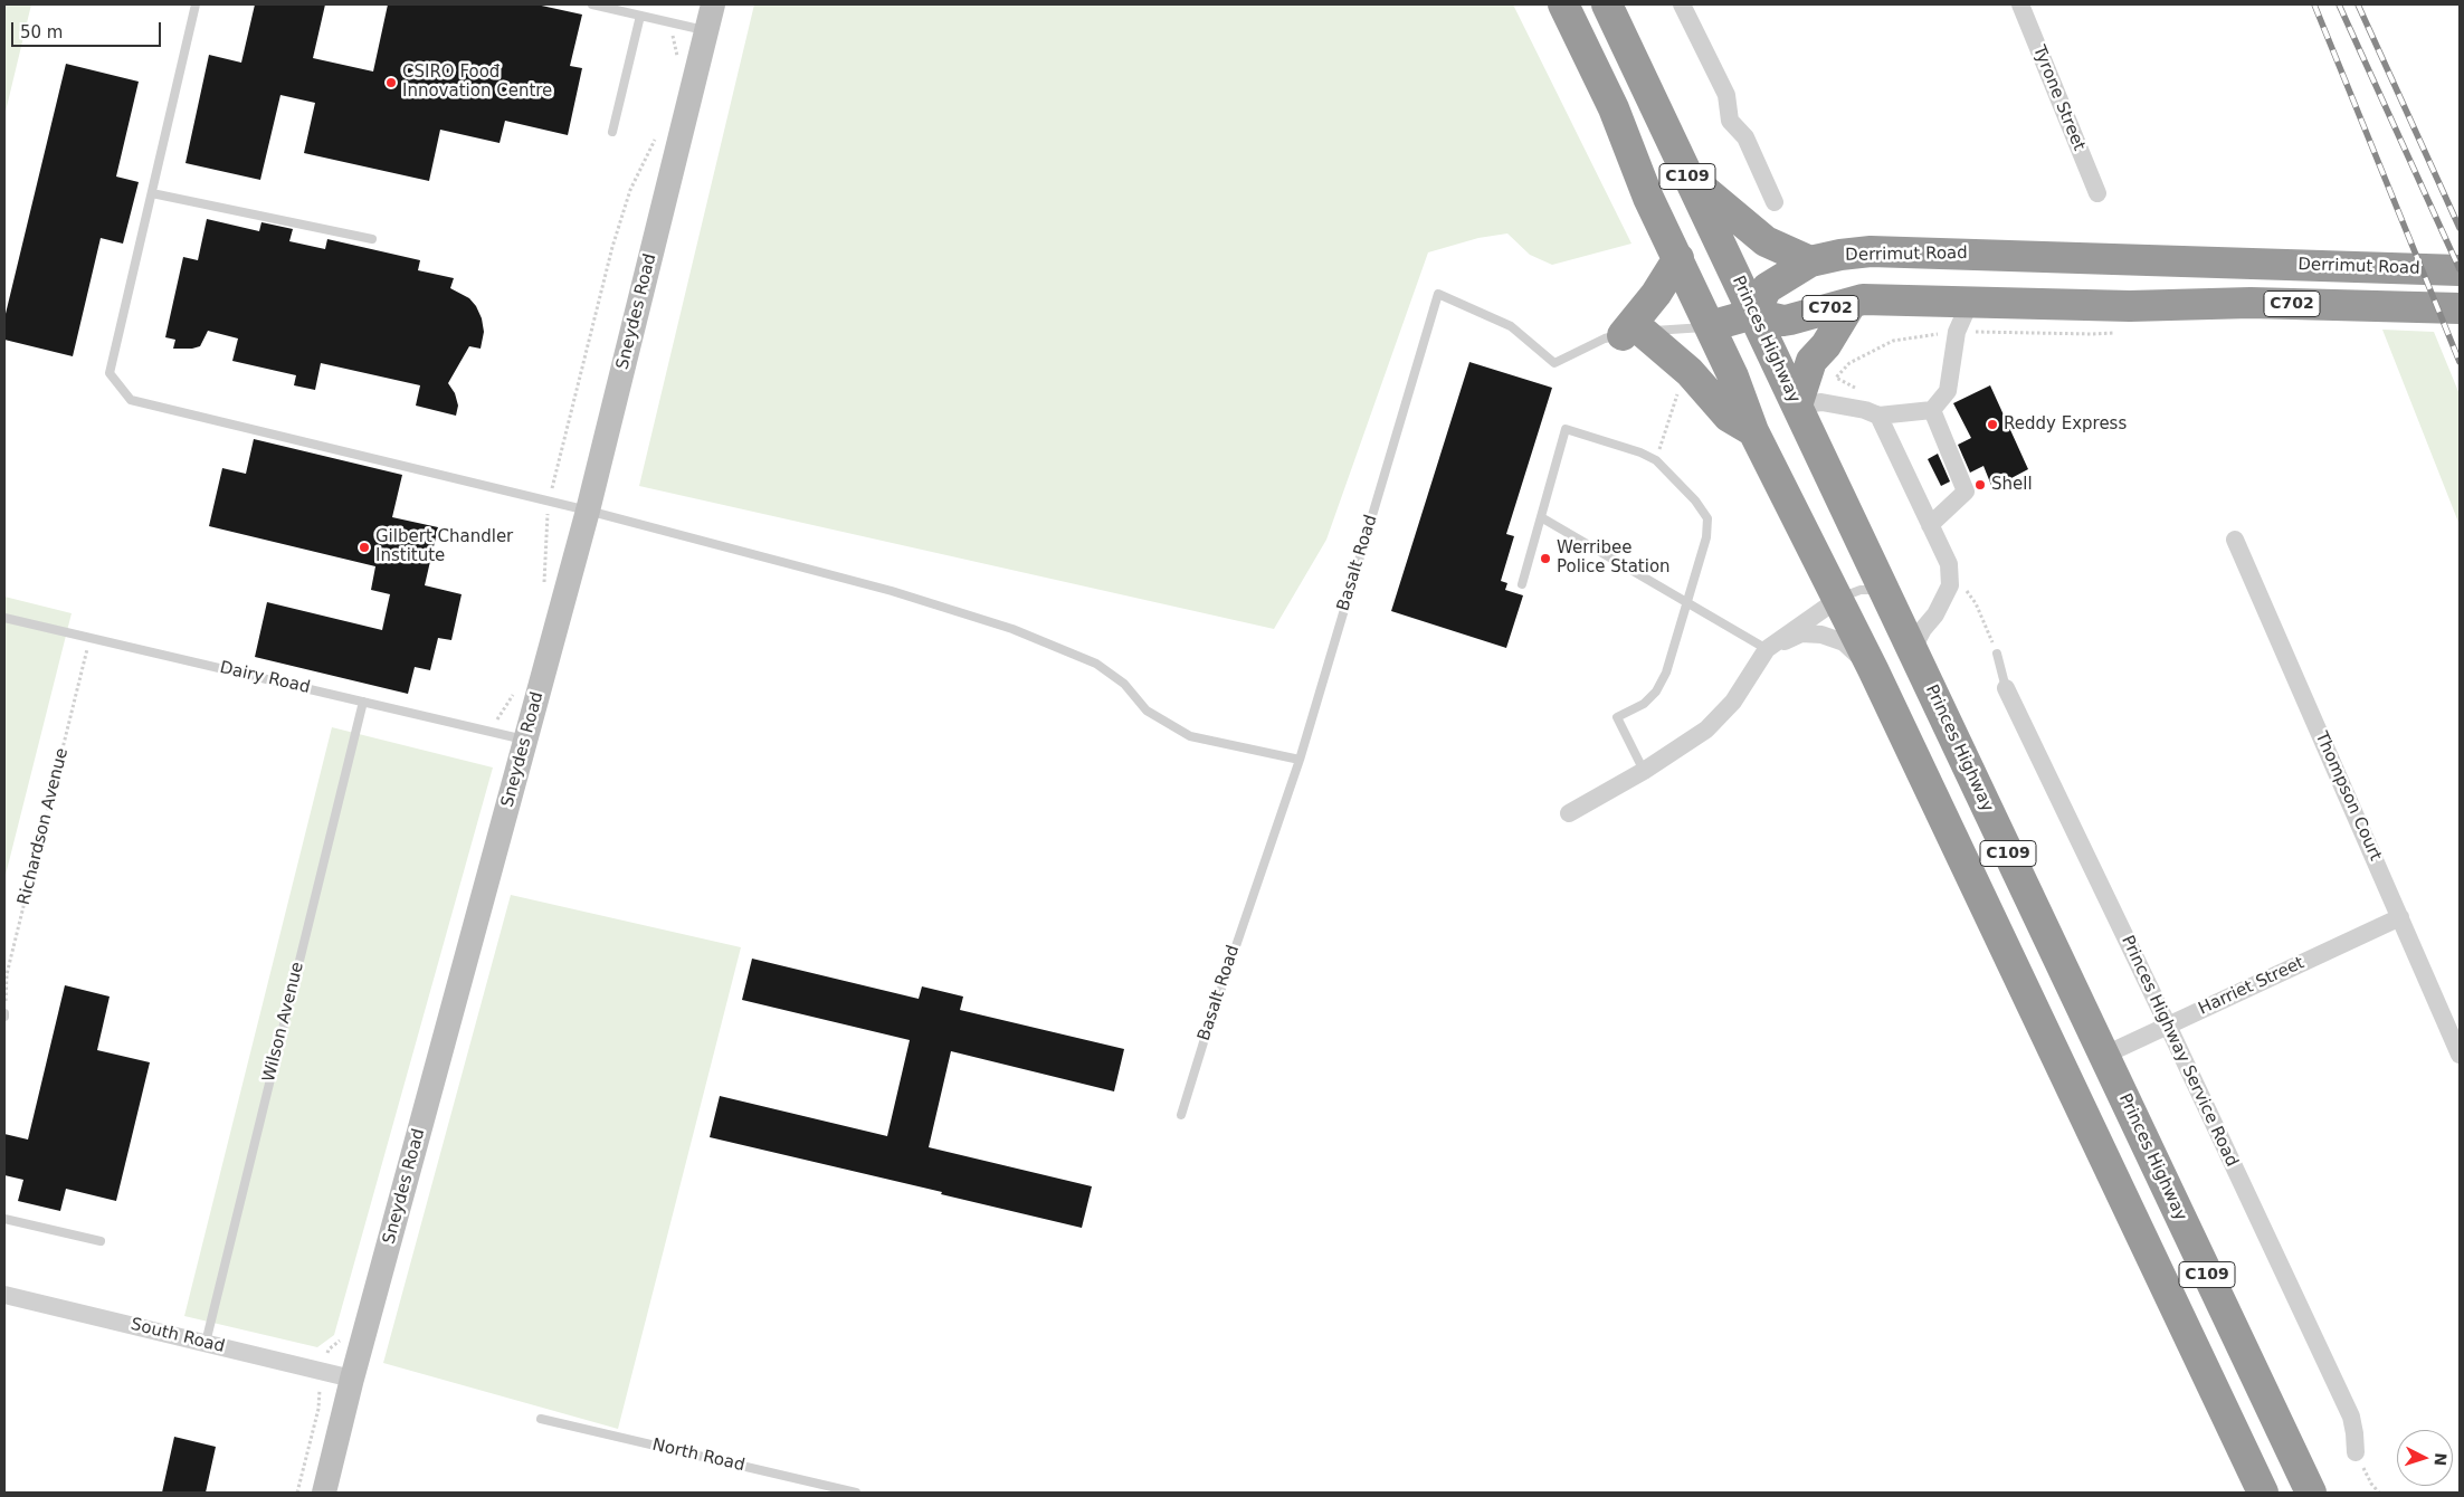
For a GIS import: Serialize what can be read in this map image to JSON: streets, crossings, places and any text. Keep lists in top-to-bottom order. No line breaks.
{"streets":{"highway":["C109","Derrimut Road","C702","Princes Highway"],"main road":["Sneydes Road"],"street":["Tyrone Street","Thompson Court","Harriet Street","Princes Highway Service Road","South Road"],"lane":["Basalt Road","Dairy Road","Wilson Avenue","North Road"],"path":["Richardson Avenue"]},"crossings":[["C109","C702"],["C109","Basalt Road"],["Derrimut Road","C702"],["Derrimut Road","Princes Highway"],["C702","Princes Highway"],["C702","Basalt Road"],["Sneydes Road","Dairy Road"],["Sneydes Road","South Road"],["Princes Highway","Harriet Street"],["Dairy Road","Richardson Avenue"],["Dairy Road","Wilson Avenue"],["Thompson Court","Harriet Street"],["Harriet Street","Princes Highway Service Road"],["Wilson Avenue","South Road"]],"places":["CSIRO Foođ Innovation Centre","Reddy Express","Shell","Gilbert Chandler Institute","Werribee Police Station"],"scale_bar":"50 m","north":"right"}
